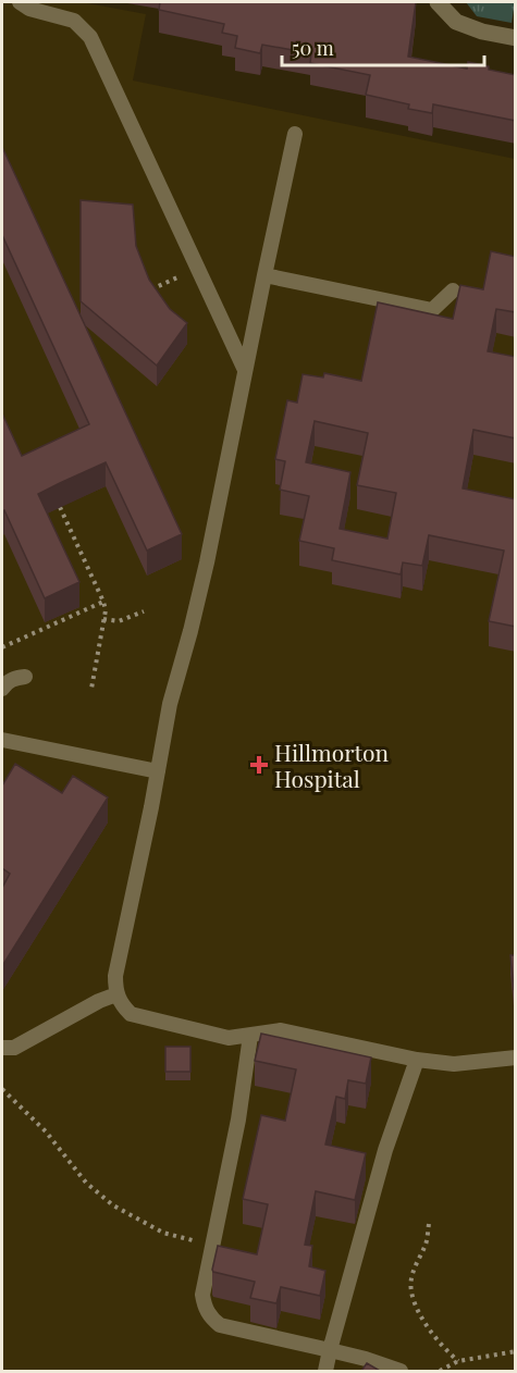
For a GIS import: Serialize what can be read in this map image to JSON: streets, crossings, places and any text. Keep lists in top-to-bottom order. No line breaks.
{"places":{"health":["Hillmorton Hospital"]},"scale_bar":"50 m"}
